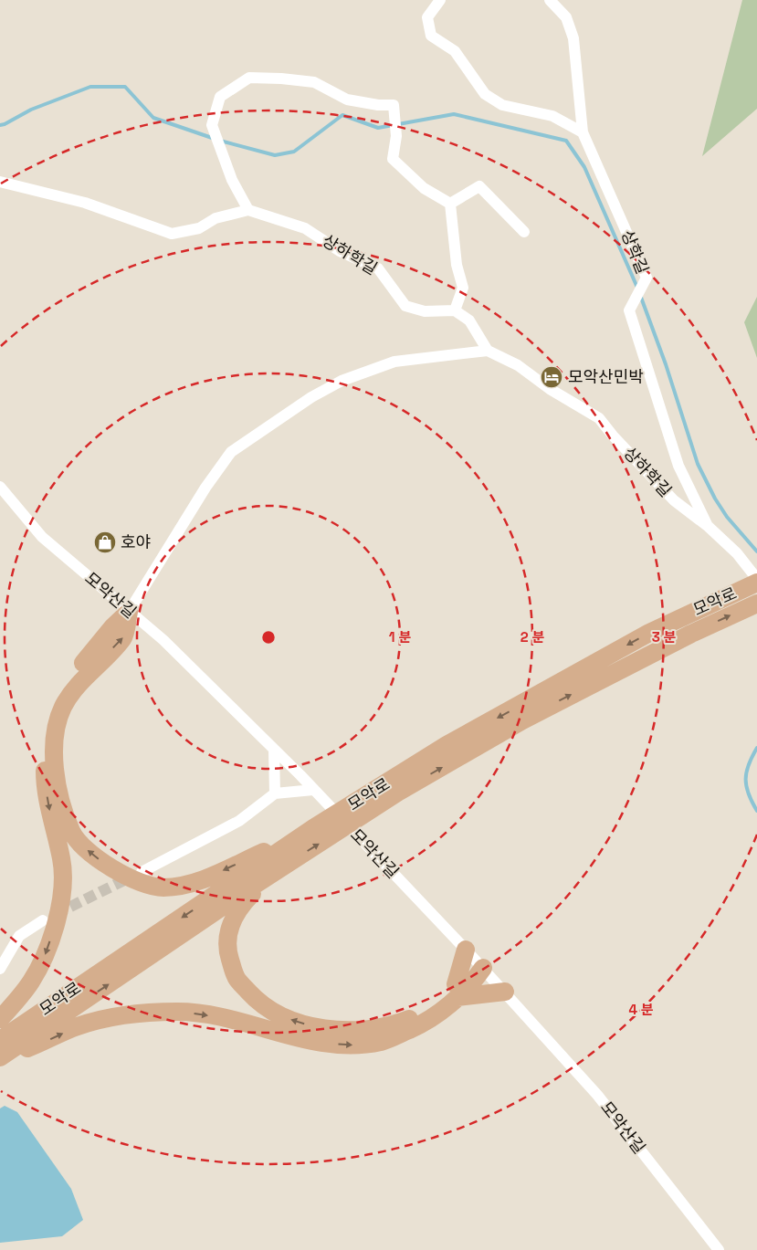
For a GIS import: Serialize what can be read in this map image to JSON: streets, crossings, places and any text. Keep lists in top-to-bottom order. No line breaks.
{"streets":{"main road":["모악로"],"street":["상학길","상하학길","모악산길"]},"crossings":[["상학길","상하학길"]],"places":{"hotel":["모악산민박"],"shop":["호야"]},"rings":["1 분","2 분","3 분","4 분"]}
